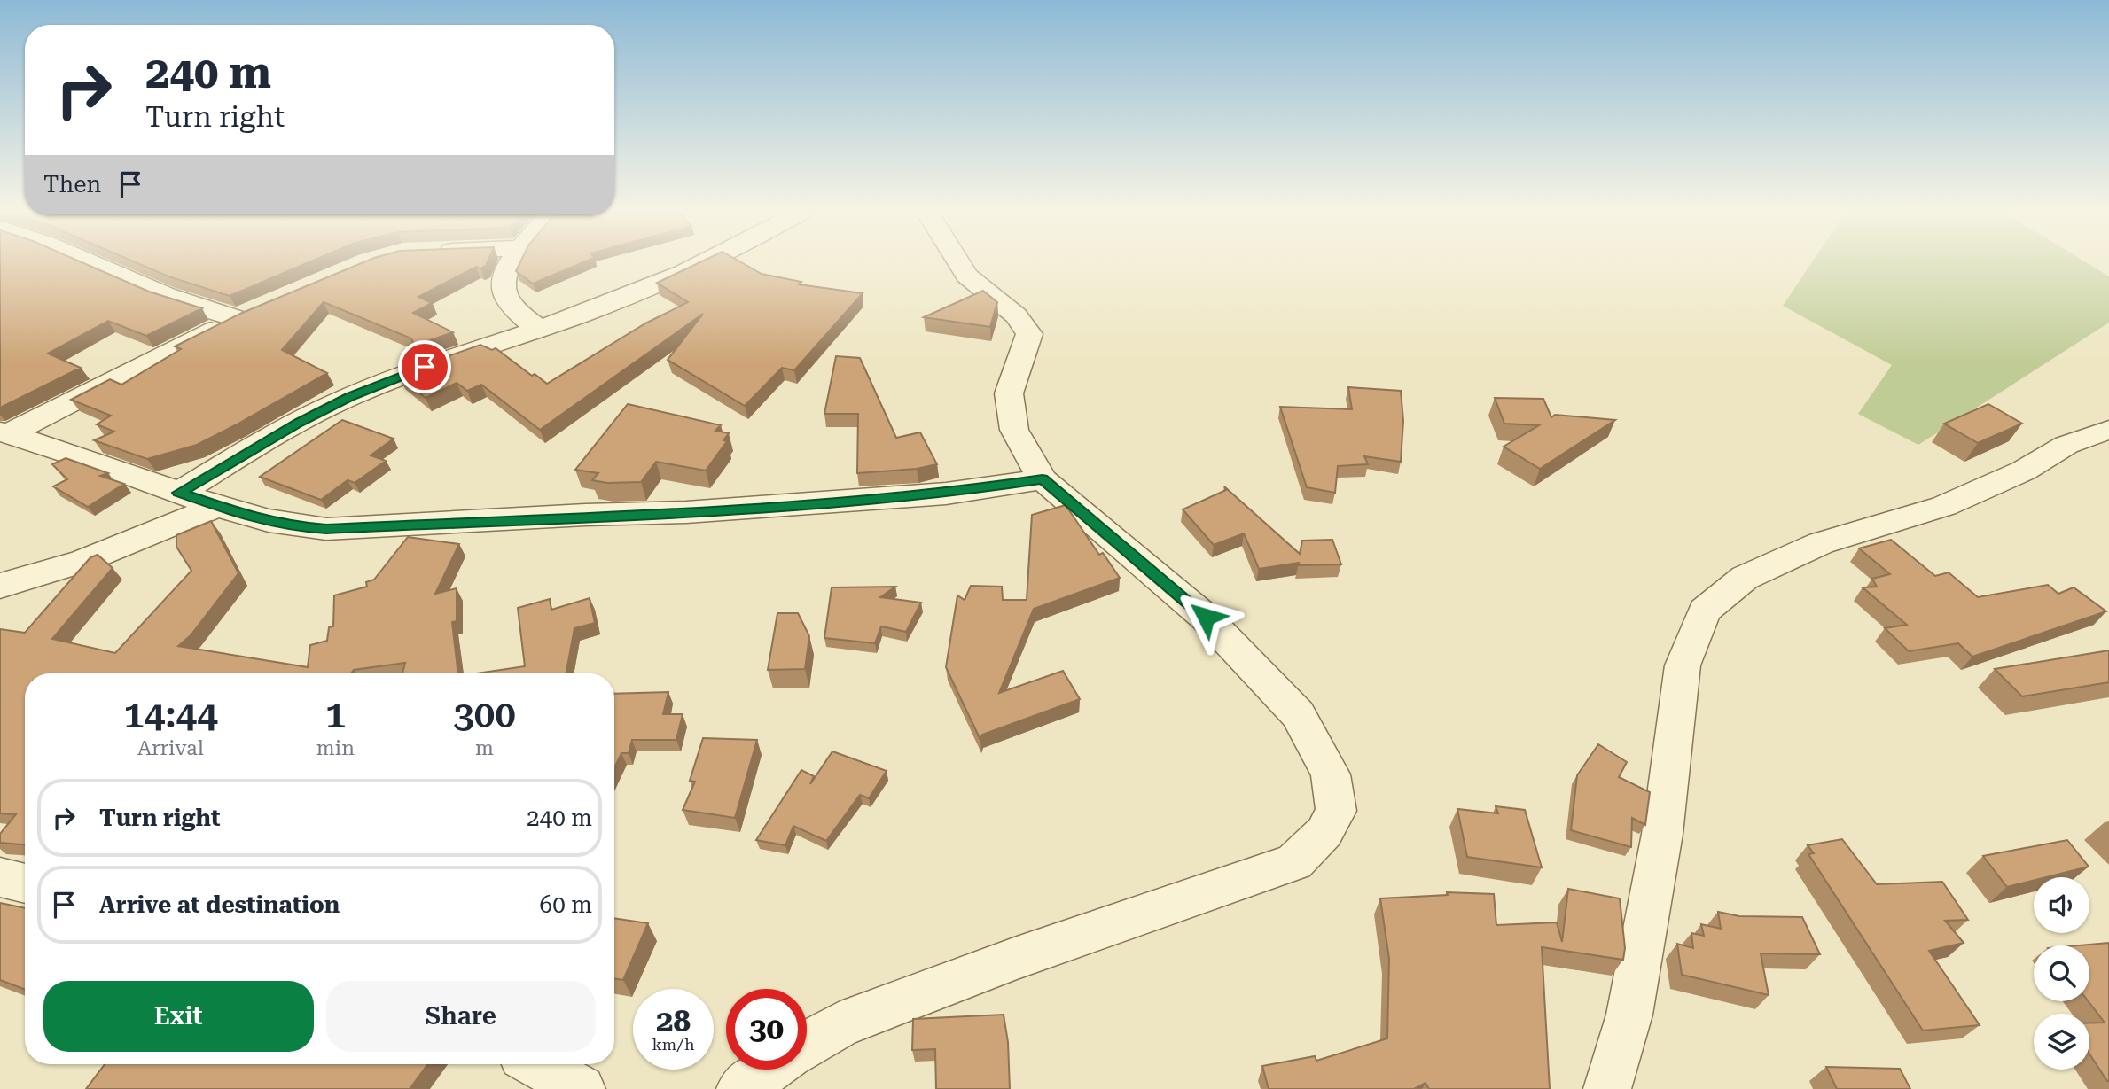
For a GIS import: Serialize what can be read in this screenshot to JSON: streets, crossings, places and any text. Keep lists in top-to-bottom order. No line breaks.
{"page":{"turn":["240 m","Turn right"],"then":"Then","eta":["14:44","Arrival","1","min","300","m"],"list":[{"name":"Turn right","value":"240 m"},{"name":"Arrive at destination","value":"60 m"}],"buttons":["Exit","Share"],"speed":"28 km/h","limit":"30"}}
